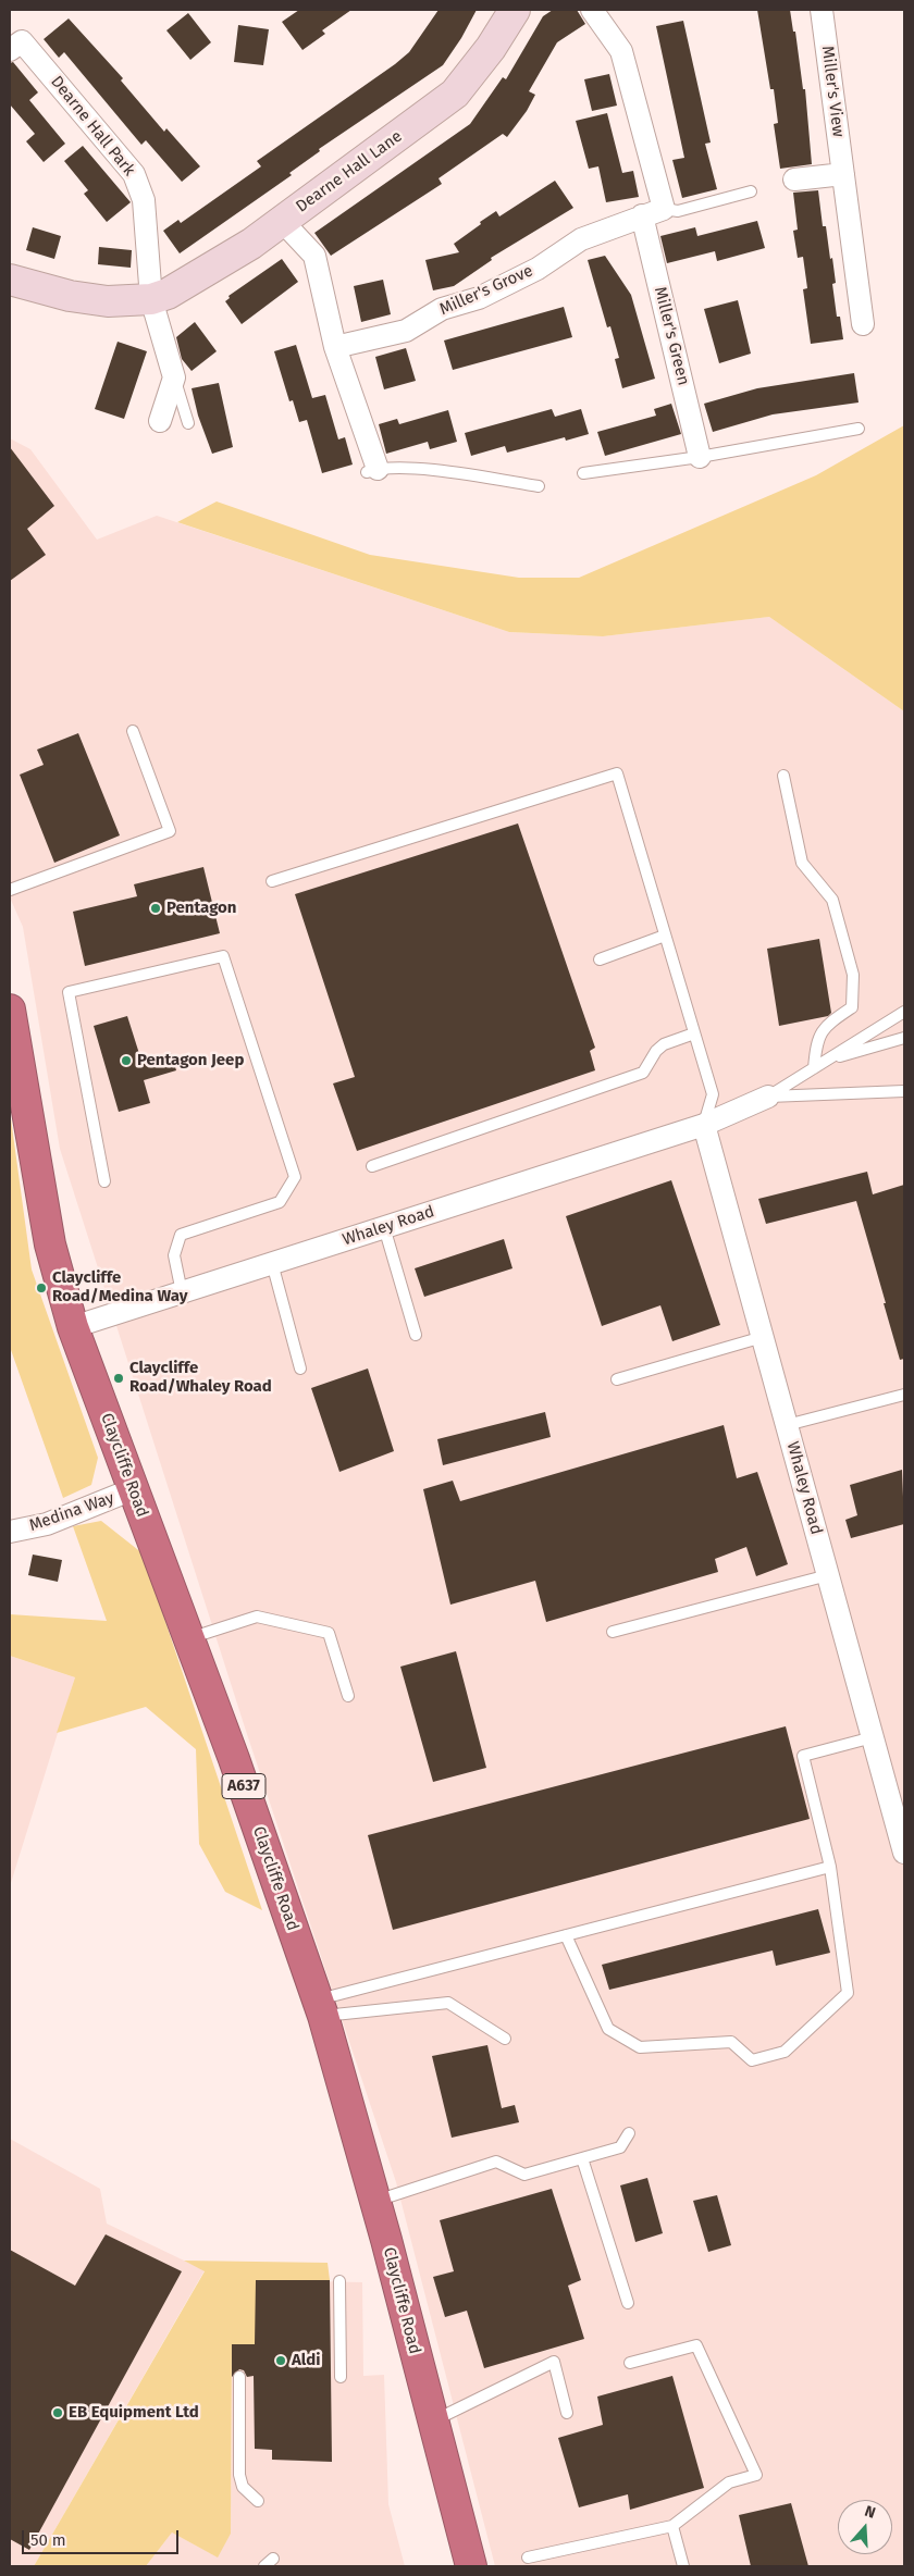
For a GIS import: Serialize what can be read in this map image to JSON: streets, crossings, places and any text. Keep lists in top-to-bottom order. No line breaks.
{"streets":{"highway":["Claycliffe Road","A637"],"main road":["Dearne Hall Lane"],"street":["Miller's View","Dearne Hall Park","Miller's Grove","Miller's Green","Whaley Road","Medina Way"]},"crossings":[["Dearne Hall Park","Dearne Hall Lane"],["Miller's Grove","Miller's Green"],["Whaley Road","Claycliffe Road"],["Claycliffe Road","Medina Way"]],"places":["Pentagon","Pentagon Jeep","Claycliffe Road/Medina Way","Claycliffe Road/Whaley Road","Aldi","EB Equipment Ltd"],"scale_bar":"50 m","north":"top"}
